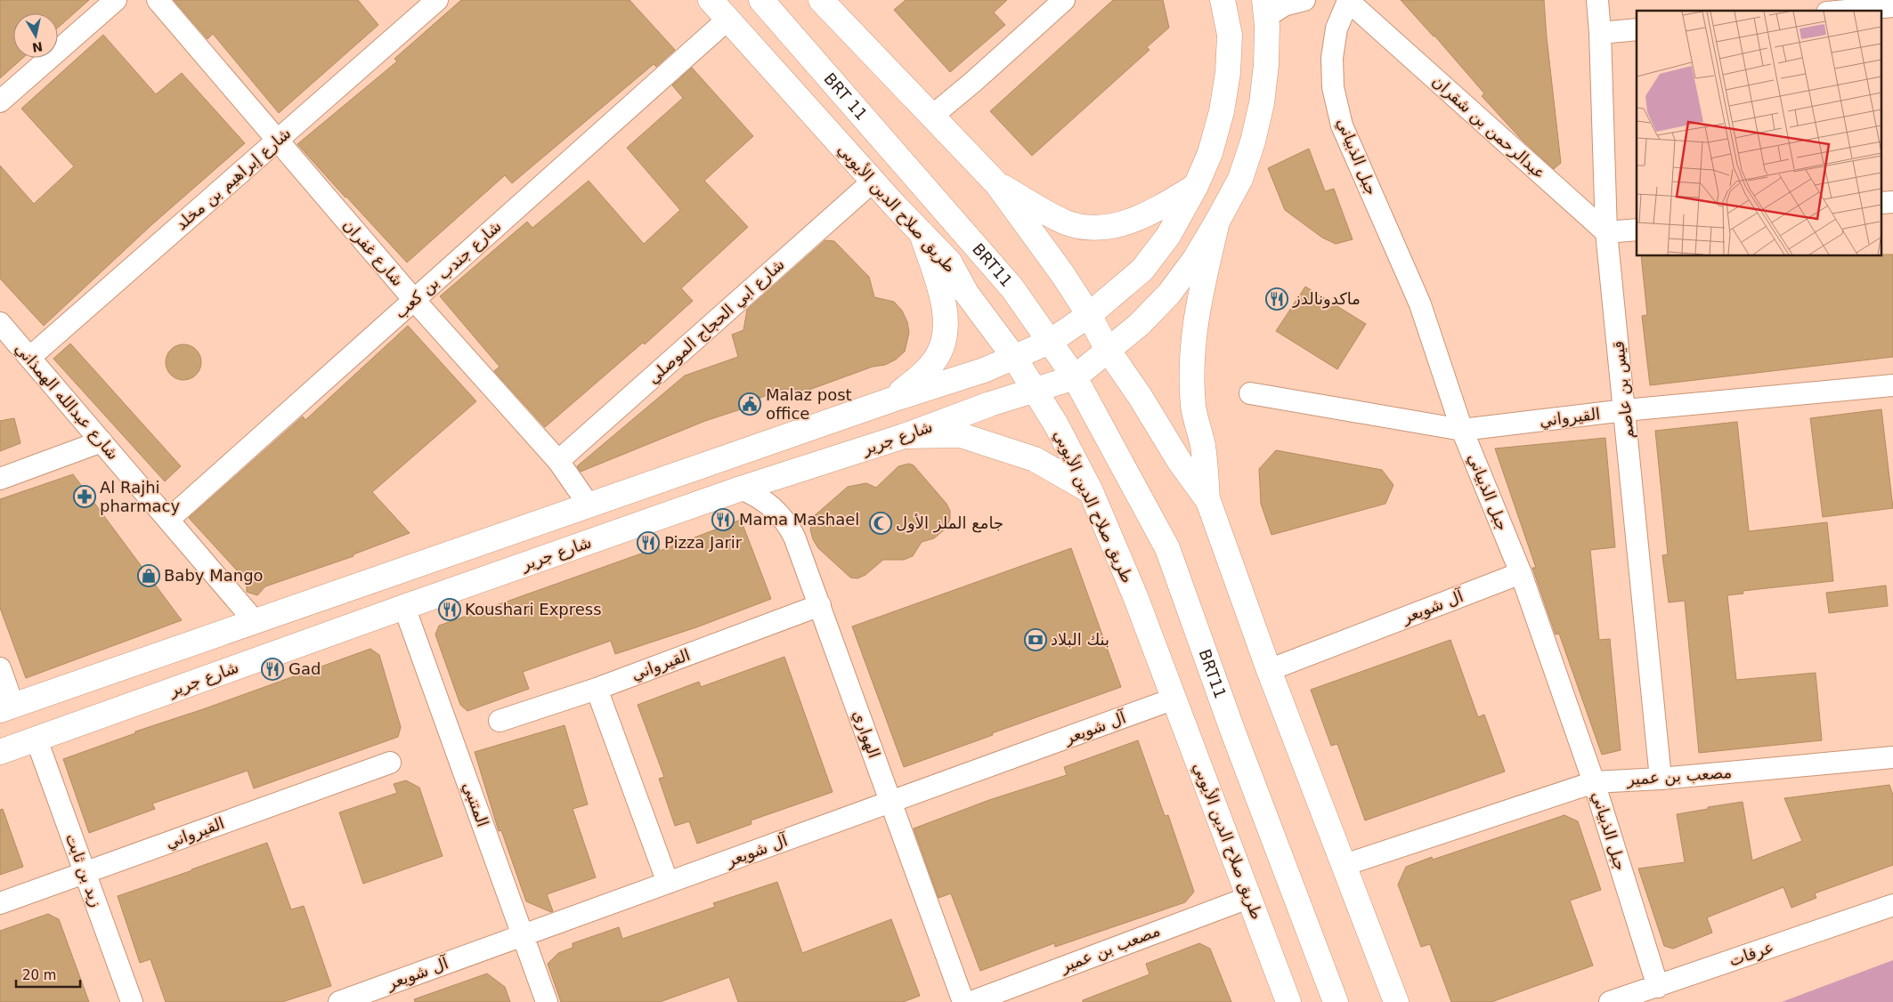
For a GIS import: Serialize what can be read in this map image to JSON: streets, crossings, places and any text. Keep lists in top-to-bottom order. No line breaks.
{"streets":{"main road":["BRT 11","طريق صلاح الدين الأيوبي","BRT11","شارع جرير"],"street":["عبدالرحمن بن شقران","جبل الذبياني","شارع إبراهيم بن مخلد","شارع غفران","شارع جندب بن كعب","شارع ابي الحجاج الموصلي","قيس بن عاصم","شارع عبدالله الهمذاني","القيرواني","آل شويعر","الهواري","مصعب بن عمير","المتنبي","زيد بن ثابت","عرفات"]},"crossings":[["BRT 11","BRT11"],["عبدالرحمن بن شقران","جبل الذبياني"],["عبدالرحمن بن شقران","قيس بن عاصم"],["جبل الذبياني","القيرواني"],["جبل الذبياني","آل شويعر"],["جبل الذبياني","مصعب بن عمير"],["جبل الذبياني","عرفات"],["شارع إبراهيم بن مخلد","شارع غفران"],["شارع إبراهيم بن مخلد","شارع عبدالله الهمذاني"],["طريق صلاح الدين الأيوبي","شارع جندب بن كعب"],["طريق صلاح الدين الأيوبي","شارع ابي الحجاج الموصلي"],["طريق صلاح الدين الأيوبي","شارع جرير"],["طريق صلاح الدين الأيوبي","آل شويعر"],["طريق صلاح الدين الأيوبي","مصعب بن عمير"],["شارع غفران","شارع جندب بن كعب"],["شارع غفران","شارع ابي الحجاج الموصلي"],["BRT11","شارع جرير"],["شارع جندب بن كعب","شارع عبدالله الهمذاني"],["قيس بن عاصم","القيرواني"],["قيس بن عاصم","مصعب بن عمير"],["القيرواني","الهواري"],["القيرواني","زيد بن ثابت"],["شارع جرير","الهواري"],["شارع جرير","المتنبي"],["شارع جرير","زيد بن ثابت"],["آل شويعر","الهواري"],["آل شويعر","المتنبي"]],"places":{"restaurant":["ماكدونالدز","Mama Mashael","Pizza Jarir","Koushari Express","Gad"],"public building":["Malaz post office"],"pharmacy":["Al Rajhi pharmacy"],"mosque":["جامع الملز الأول"],"shop":["Baby Mango"],"bank":["بنك البلاد"]},"scale_bar":"20 m","north":"bottom"}
